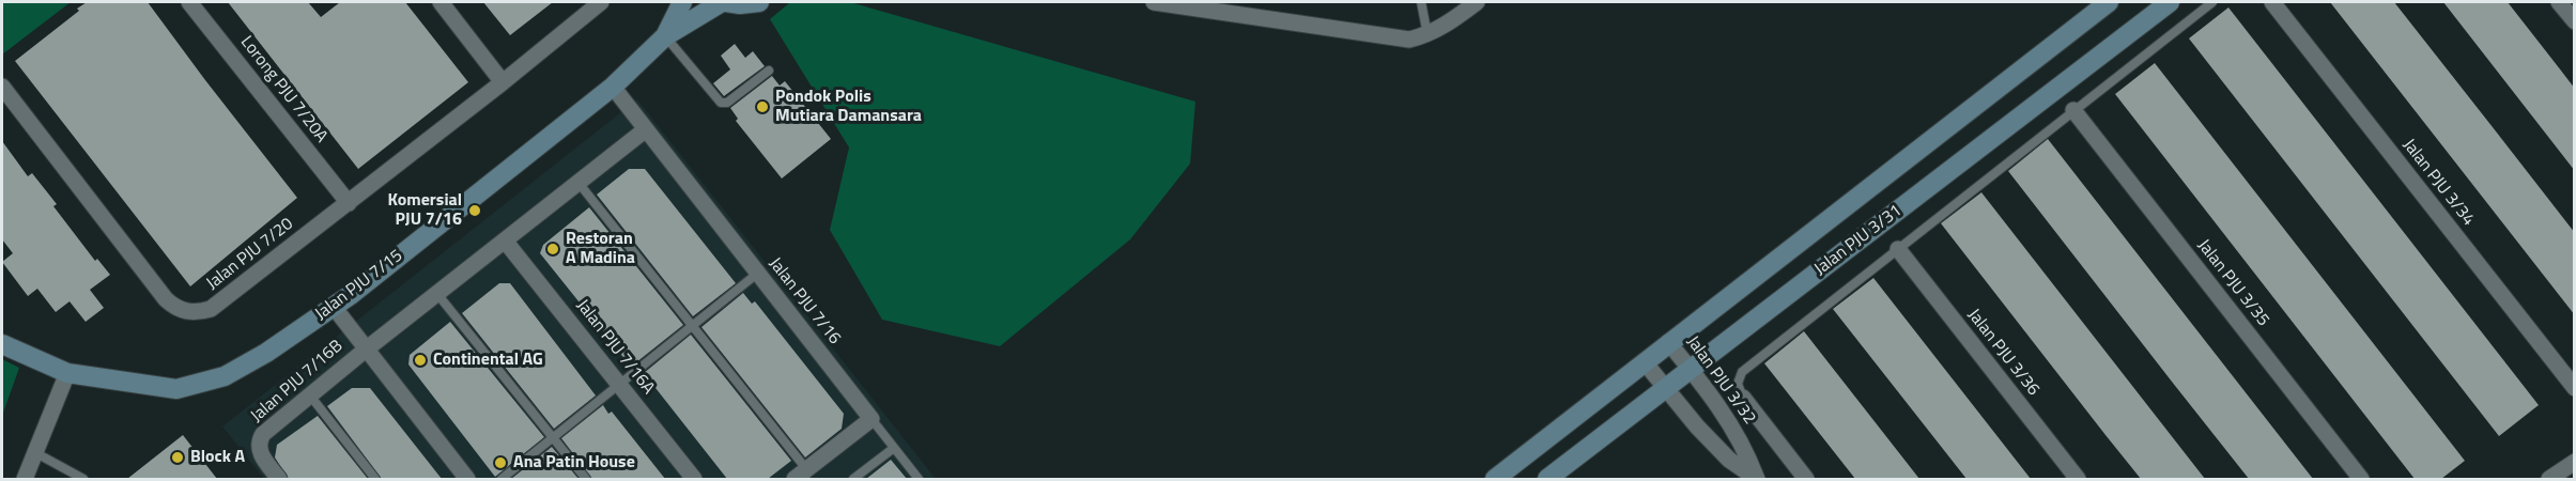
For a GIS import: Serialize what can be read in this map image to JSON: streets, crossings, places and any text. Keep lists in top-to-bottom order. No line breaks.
{"streets":{"street":["Lorong PJU 7/20A","Jalan PJU 3/34","Jalan PJU 3/31","Jalan PJU 7/20","Jalan PJU 3/35","Jalan PJU 7/15","Jalan PJU 7/16","Jalan PJU 7/16A","Jalan PJU 3/36","Jalan PJU 3/32","Jalan PJU 7/16B"]},"crossings":[["Lorong PJU 7/20A","Jalan PJU 7/20"],["Jalan PJU 3/31","Jalan PJU 3/32"],["Jalan PJU 7/15","Jalan PJU 7/16"]],"places":["Pondok Polis Mutiara Damansara","Komersial PJU 7/16","Restoran A Madina","Continental AG","Block A","Ana Patin House"]}
